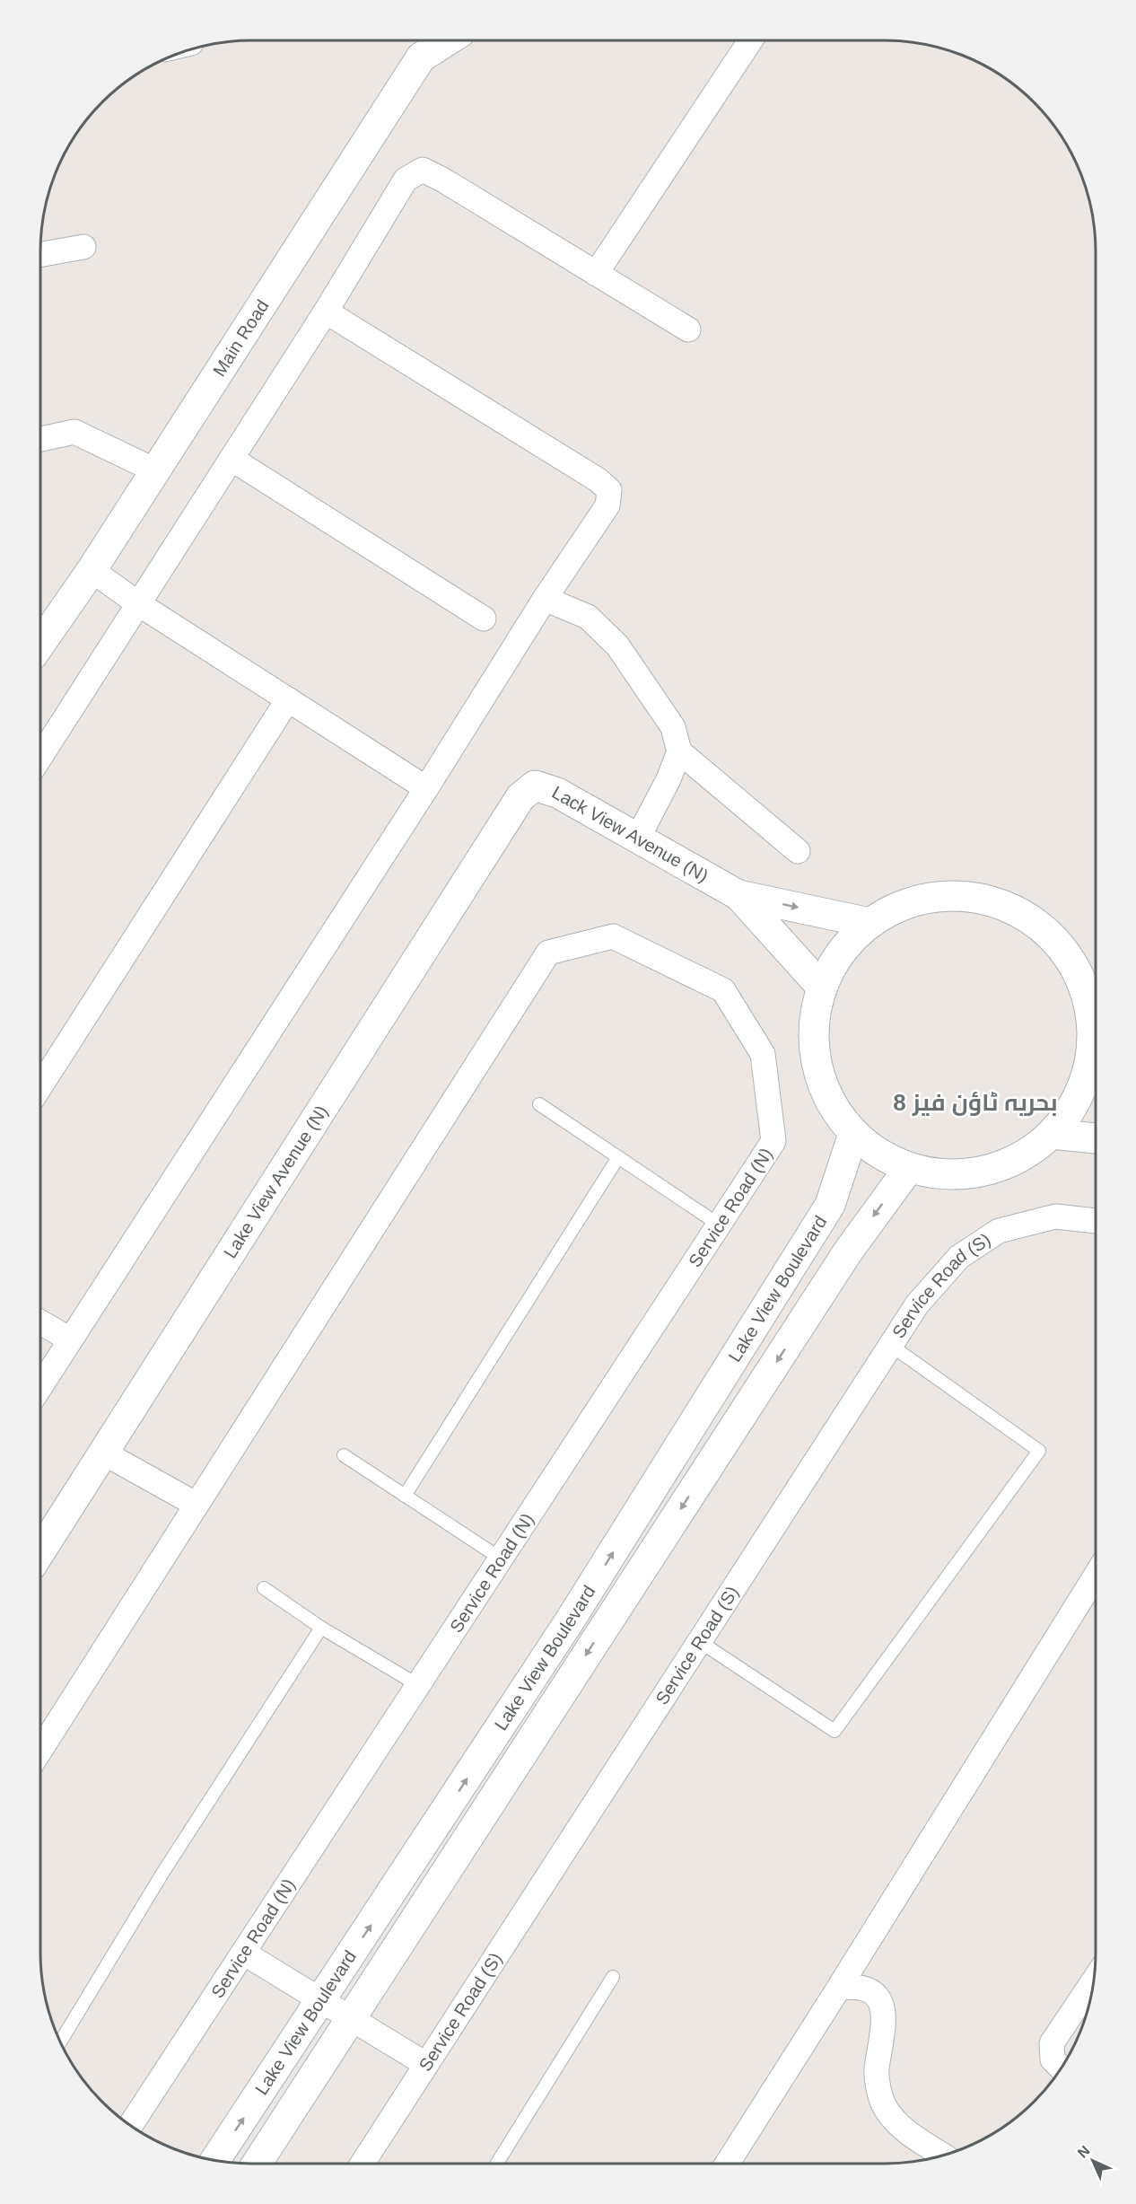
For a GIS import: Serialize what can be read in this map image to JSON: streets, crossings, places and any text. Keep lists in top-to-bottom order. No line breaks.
{"streets":{"main road":["Main Road","Lack View Avenue (N)","Lake View Avenue (N)","Lake View Boulevard"],"street":["Service Road (N)","Service Road (S)"]},"crossings":[["Lack View Avenue (N)","Lake View Avenue (N)"]],"districts":["بحریہ ٹاؤن فیز 8"],"north":"top left"}
